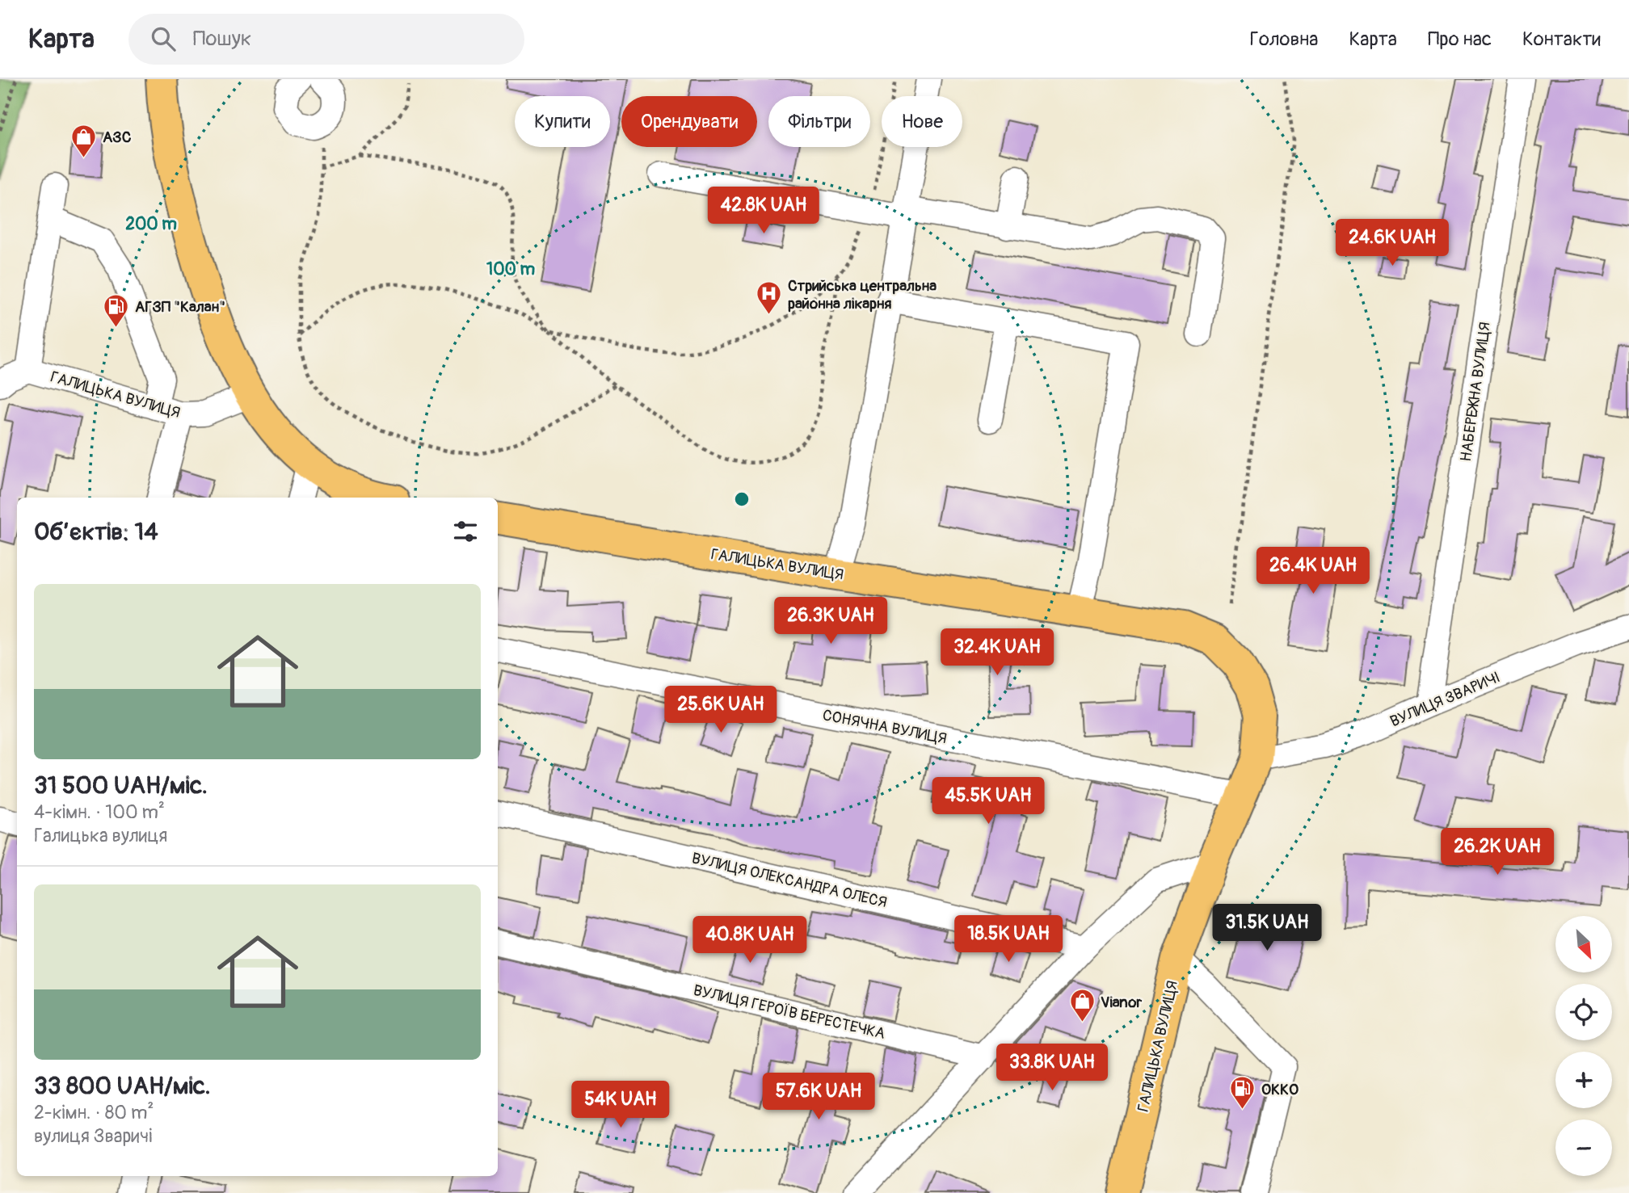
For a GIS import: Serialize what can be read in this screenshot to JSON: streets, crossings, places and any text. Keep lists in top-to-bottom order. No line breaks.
{"streets":{"highway":["ГАЛИЦЬКА ВУЛИЦЯ"],"street":["НАБЕРЕЖНА ВУЛИЦЯ","ВУЛИЦЯ ЗВАРИЧІ","СОНЯЧНА ВУЛИЦЯ","ВУЛИЦЯ ОЛЕКСАНДРА ОЛЕСЯ","ВУЛИЦЯ ГЕРОЇВ БЕРЕСТЕЧКА"]},"crossings":[["НАБЕРЕЖНА ВУЛИЦЯ","ВУЛИЦЯ ЗВАРИЧІ"],["ГАЛИЦЬКА ВУЛИЦЯ","ВУЛИЦЯ ЗВАРИЧІ"],["ГАЛИЦЬКА ВУЛИЦЯ","СОНЯЧНА ВУЛИЦЯ"]],"places":{"shop":["АЗС","Vianor"],"hospital":["Стрийська центральна районна лікарня"],"fuel station":["АГЗП \"Калан\"","ОККО"]},"north":"bottom right","page":{"header":"Карта","search":"Пошук","nav":["Головна","Карта","Про нас","Контакти"],"chip":["Купити","Орендувати","Фільтри","Нове"],"price":["42.8K UAH","24.6K UAH","26.4K UAH","26.3K UAH","32.4K UAH","25.6K UAH","45.5K UAH","26.2K UAH","31.5K UAH","18.5K UAH","40.8K UAH","33.8K UAH","57.6K UAH","54K UAH"],"heading":"Об’єктів: 14","list":[{"name":"31 500 UAH/міс.","note":"4-кімн. · 100 m² · Галицька вулиця"},{"name":"33 800 UAH/міс.","note":"2-кімн. · 80 m² · вулиця Зваричі"}],"map_buttons":["+","−"]},"rings":["200 m","100 m"]}
